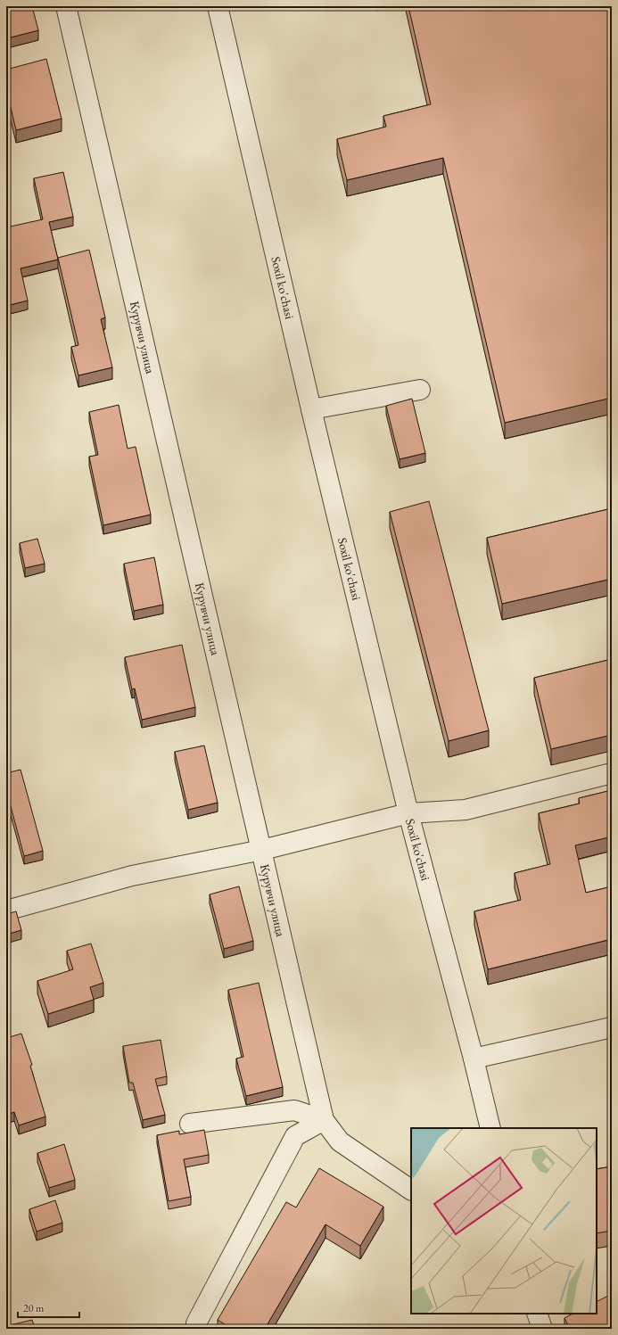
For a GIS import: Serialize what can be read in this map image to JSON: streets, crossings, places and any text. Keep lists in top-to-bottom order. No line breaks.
{"streets":{"street":["Soxil ko'chasi","Курувчи улица"]},"scale_bar":"20 m"}
